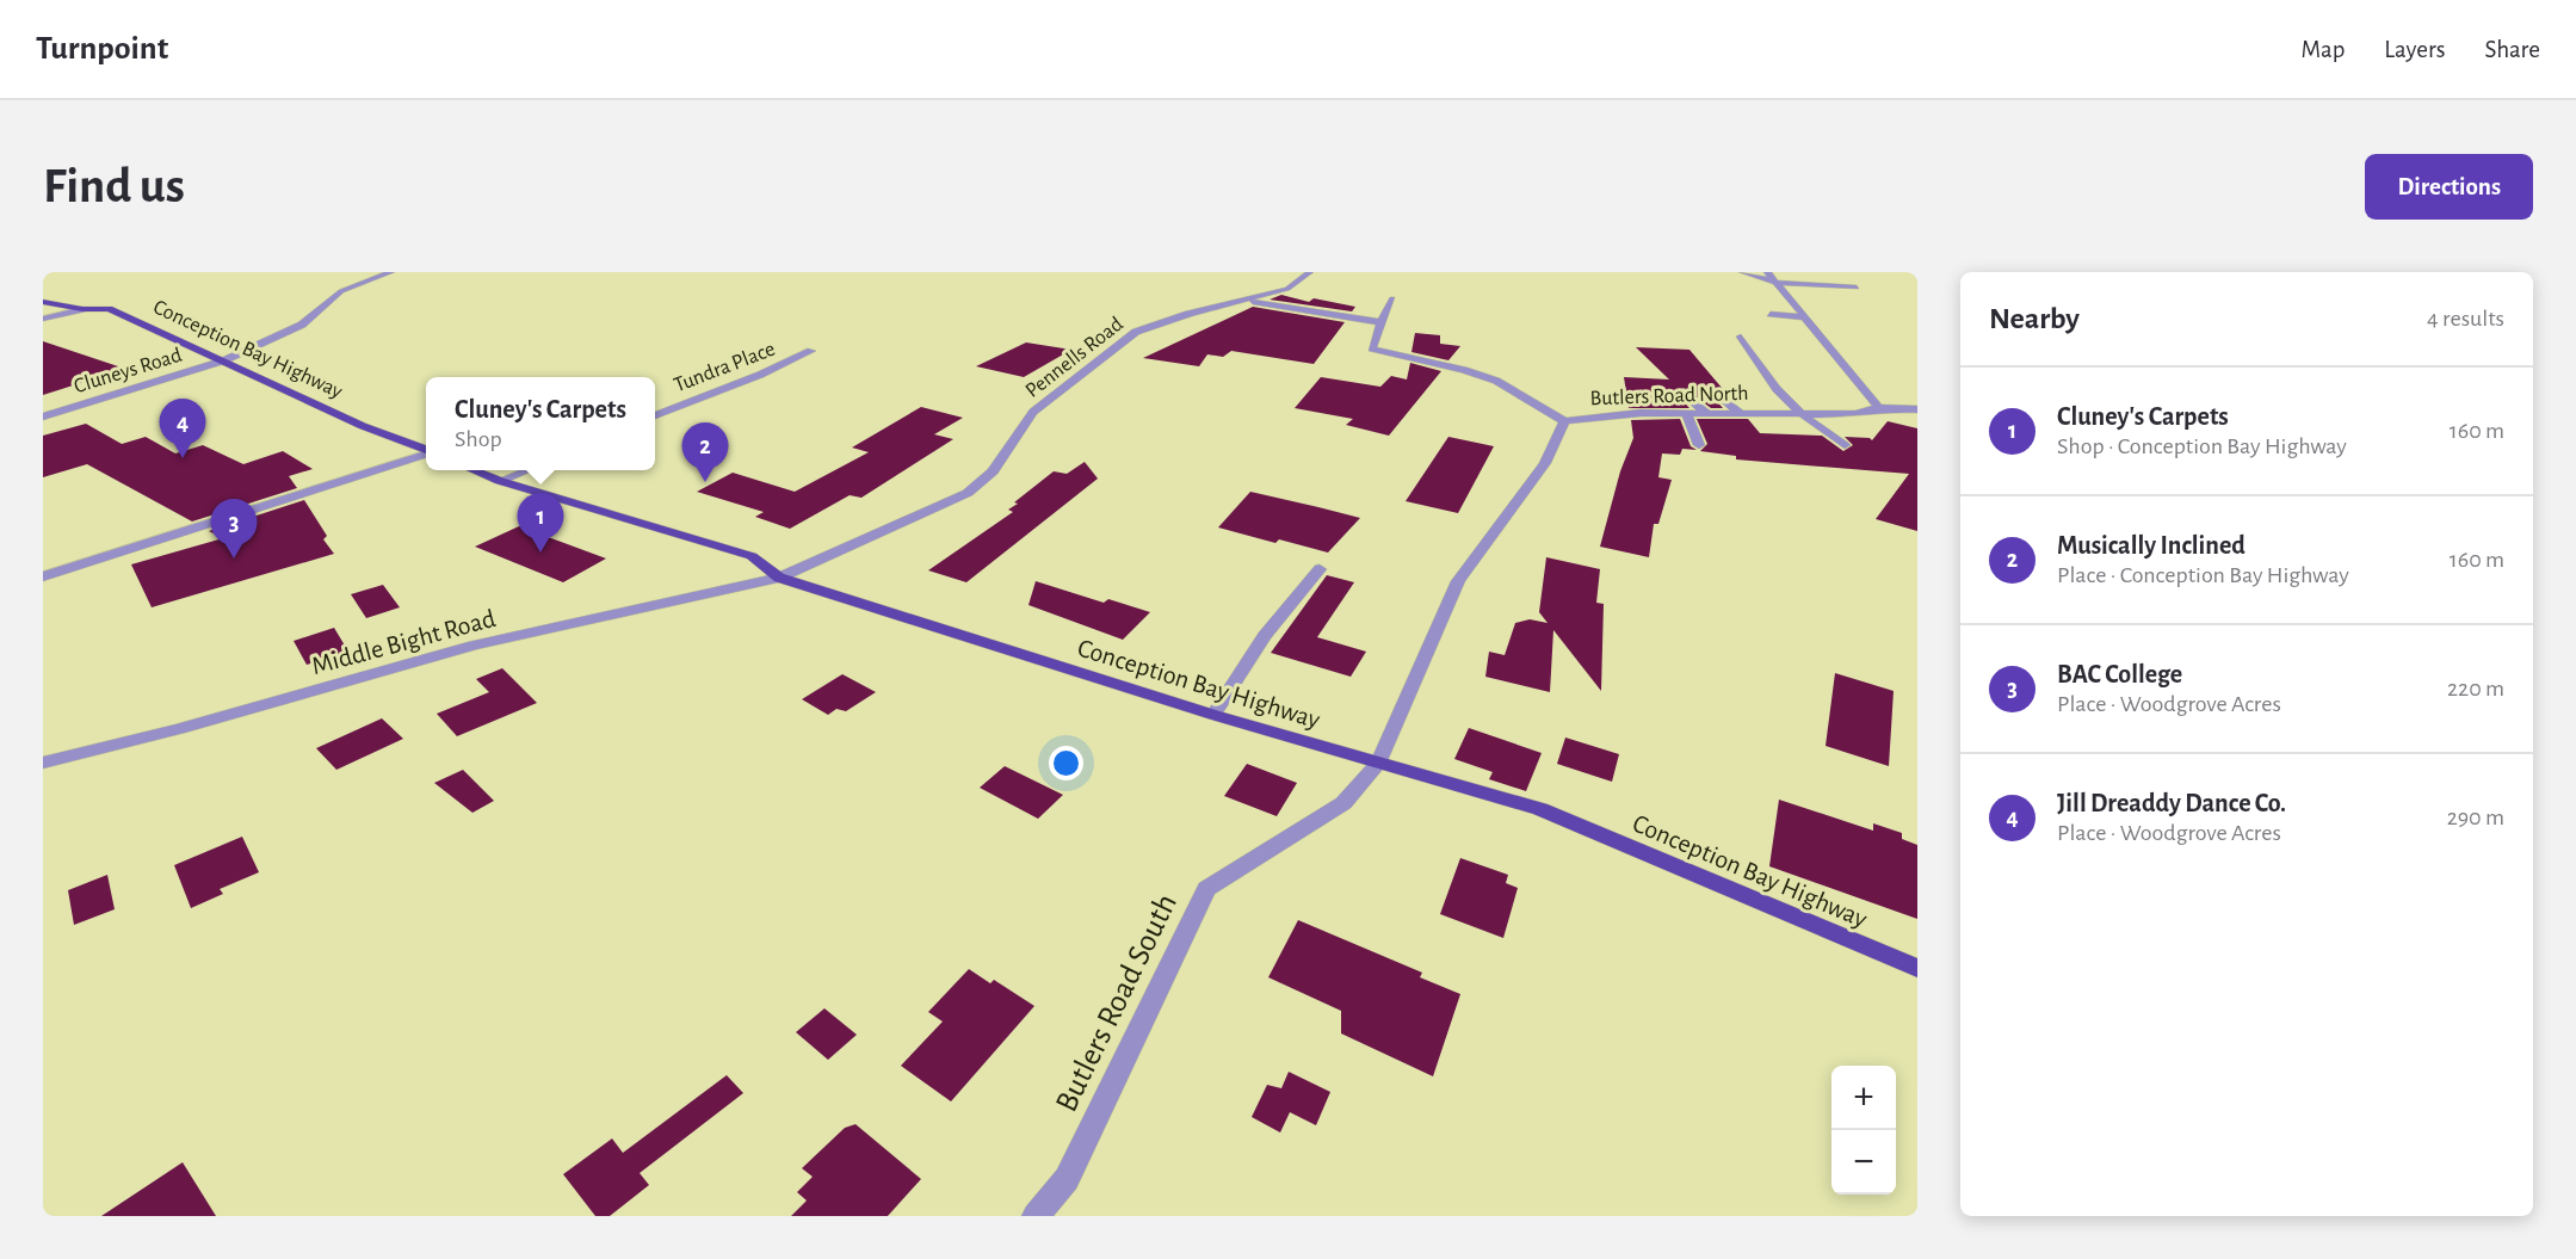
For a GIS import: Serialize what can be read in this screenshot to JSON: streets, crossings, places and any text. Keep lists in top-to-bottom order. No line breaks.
{"streets":{"main road":["Conception Bay Highway"],"street":["Pennells Road","Tundra Place","Cluneys Road","Butlers Road North","Middle Bight Road","Butlers Road South"]},"crossings":[["Conception Bay Highway","Pennells Road"],["Conception Bay Highway","Cluneys Road"],["Conception Bay Highway","Butlers Road North"],["Conception Bay Highway","Middle Bight Road"],["Conception Bay Highway","Butlers Road South"],["Pennells Road","Middle Bight Road"],["Butlers Road North","Butlers Road South"]],"page":{"header":"Turnpoint","nav":["Map","Layers","Share"],"buttons":"Directions","title":"Find us","heading":["Nearby","4 results"],"list":[{"mark":"1","name":"Cluney's Carpets","note":"Shop · Conception Bay Highway","value":"160 m"},{"mark":"2","name":"Musically Inclined","note":"Place · Conception Bay Highway","value":"160 m"},{"mark":"3","name":"BAC College","note":"Place · Woodgrove Acres","value":"220 m"},{"mark":"4","name":"Jill Dreaddy Dance Co.","note":"Place · Woodgrove Acres","value":"290 m"}],"popup":["Cluney's Carpets","Shop"],"pins":["4","2","1","3"],"map_buttons":["+","−"]}}
